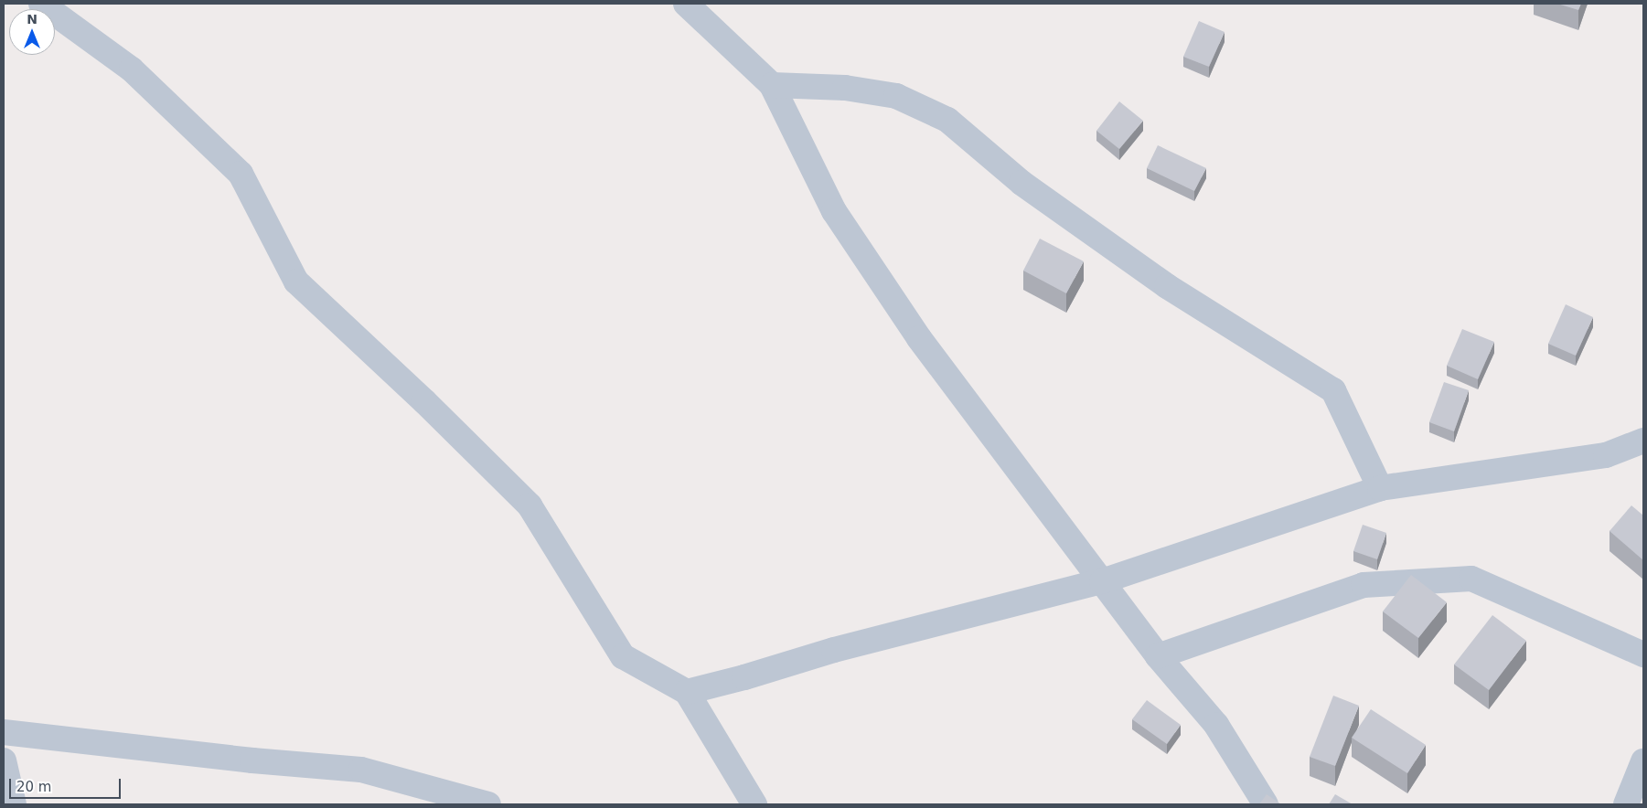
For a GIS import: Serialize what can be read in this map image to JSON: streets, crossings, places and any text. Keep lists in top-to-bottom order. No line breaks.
{"scale_bar":"20 m","north":"top"}
